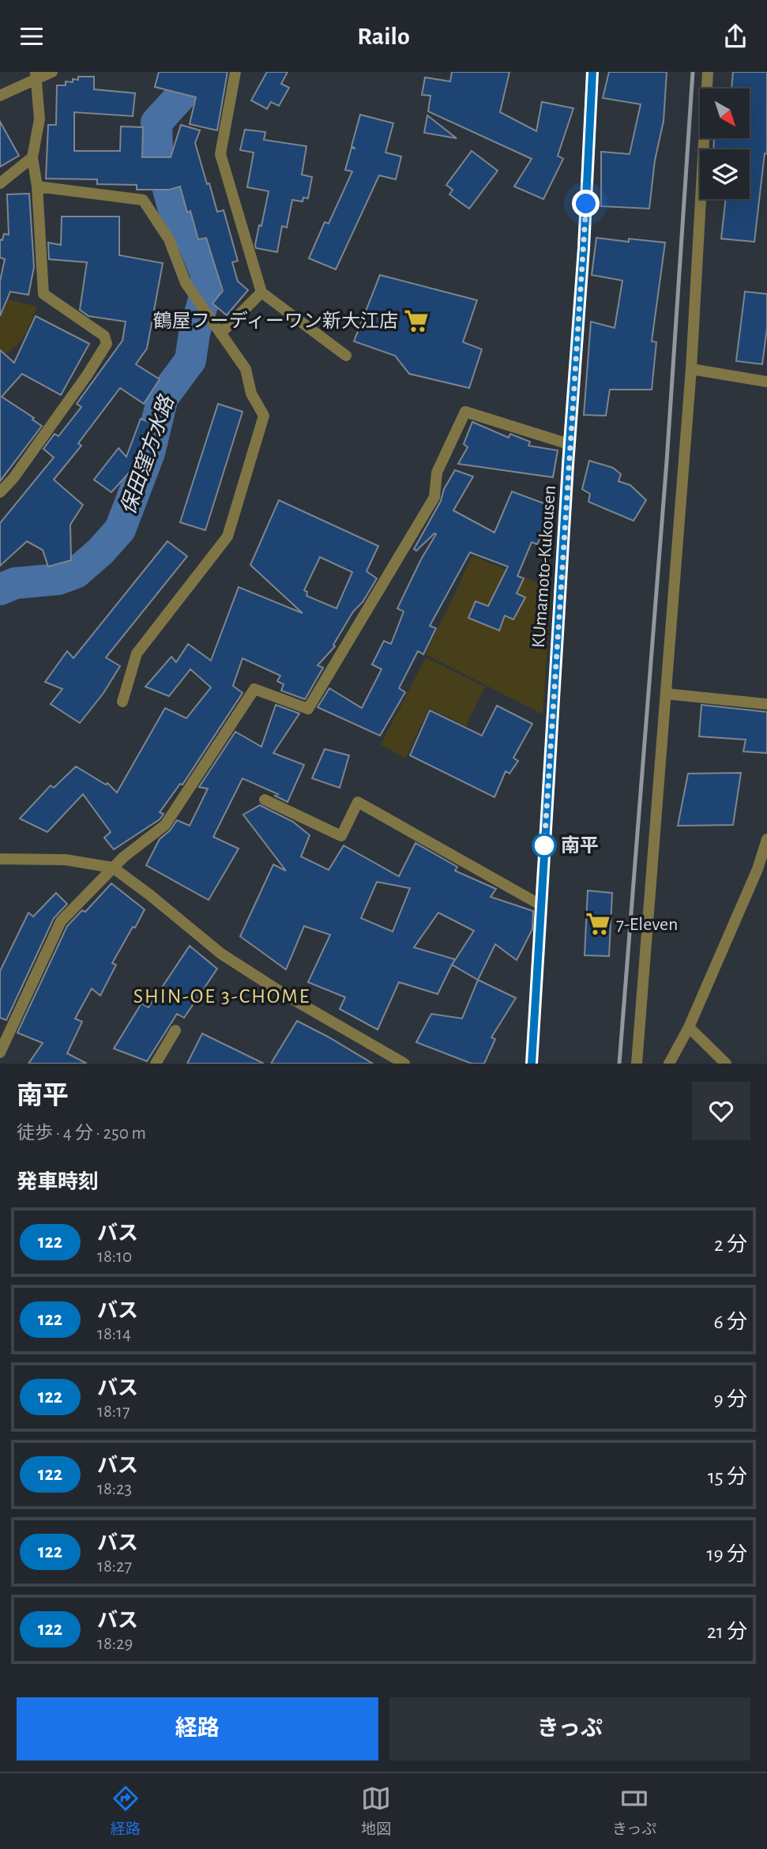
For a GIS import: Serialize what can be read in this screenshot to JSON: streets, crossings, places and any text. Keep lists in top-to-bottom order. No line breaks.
{"streets":{"main road":["KUmamoto-Kukousen"]},"districts":["SHIN-OE 3-CHOME"],"water":["保田窪方水路"],"places":{"supermarket":["鶴屋フーディーワン新大江店","7-Eleven"],"other":["南平"]},"lines":["bus line 122"],"north":"bottom right","page":{"header":"Railo","heading":[["南平","徒歩 · 4 分 · 250 m"],"発車時刻"],"list":[{"mark":"122","name":"バス","note":"18:10","value":"2 分"},{"mark":"122","name":"バス","note":"18:14","value":"6 分"},{"mark":"122","name":"バス","note":"18:17","value":"9 分"},{"mark":"122","name":"バス","note":"18:23","value":"15 分"},{"mark":"122","name":"バス","note":"18:27","value":"19 分"},{"mark":"122","name":"バス","note":"18:29","value":"21 分"}],"buttons":["経路","きっぷ"],"tabs":["経路","地図","きっぷ"]}}
